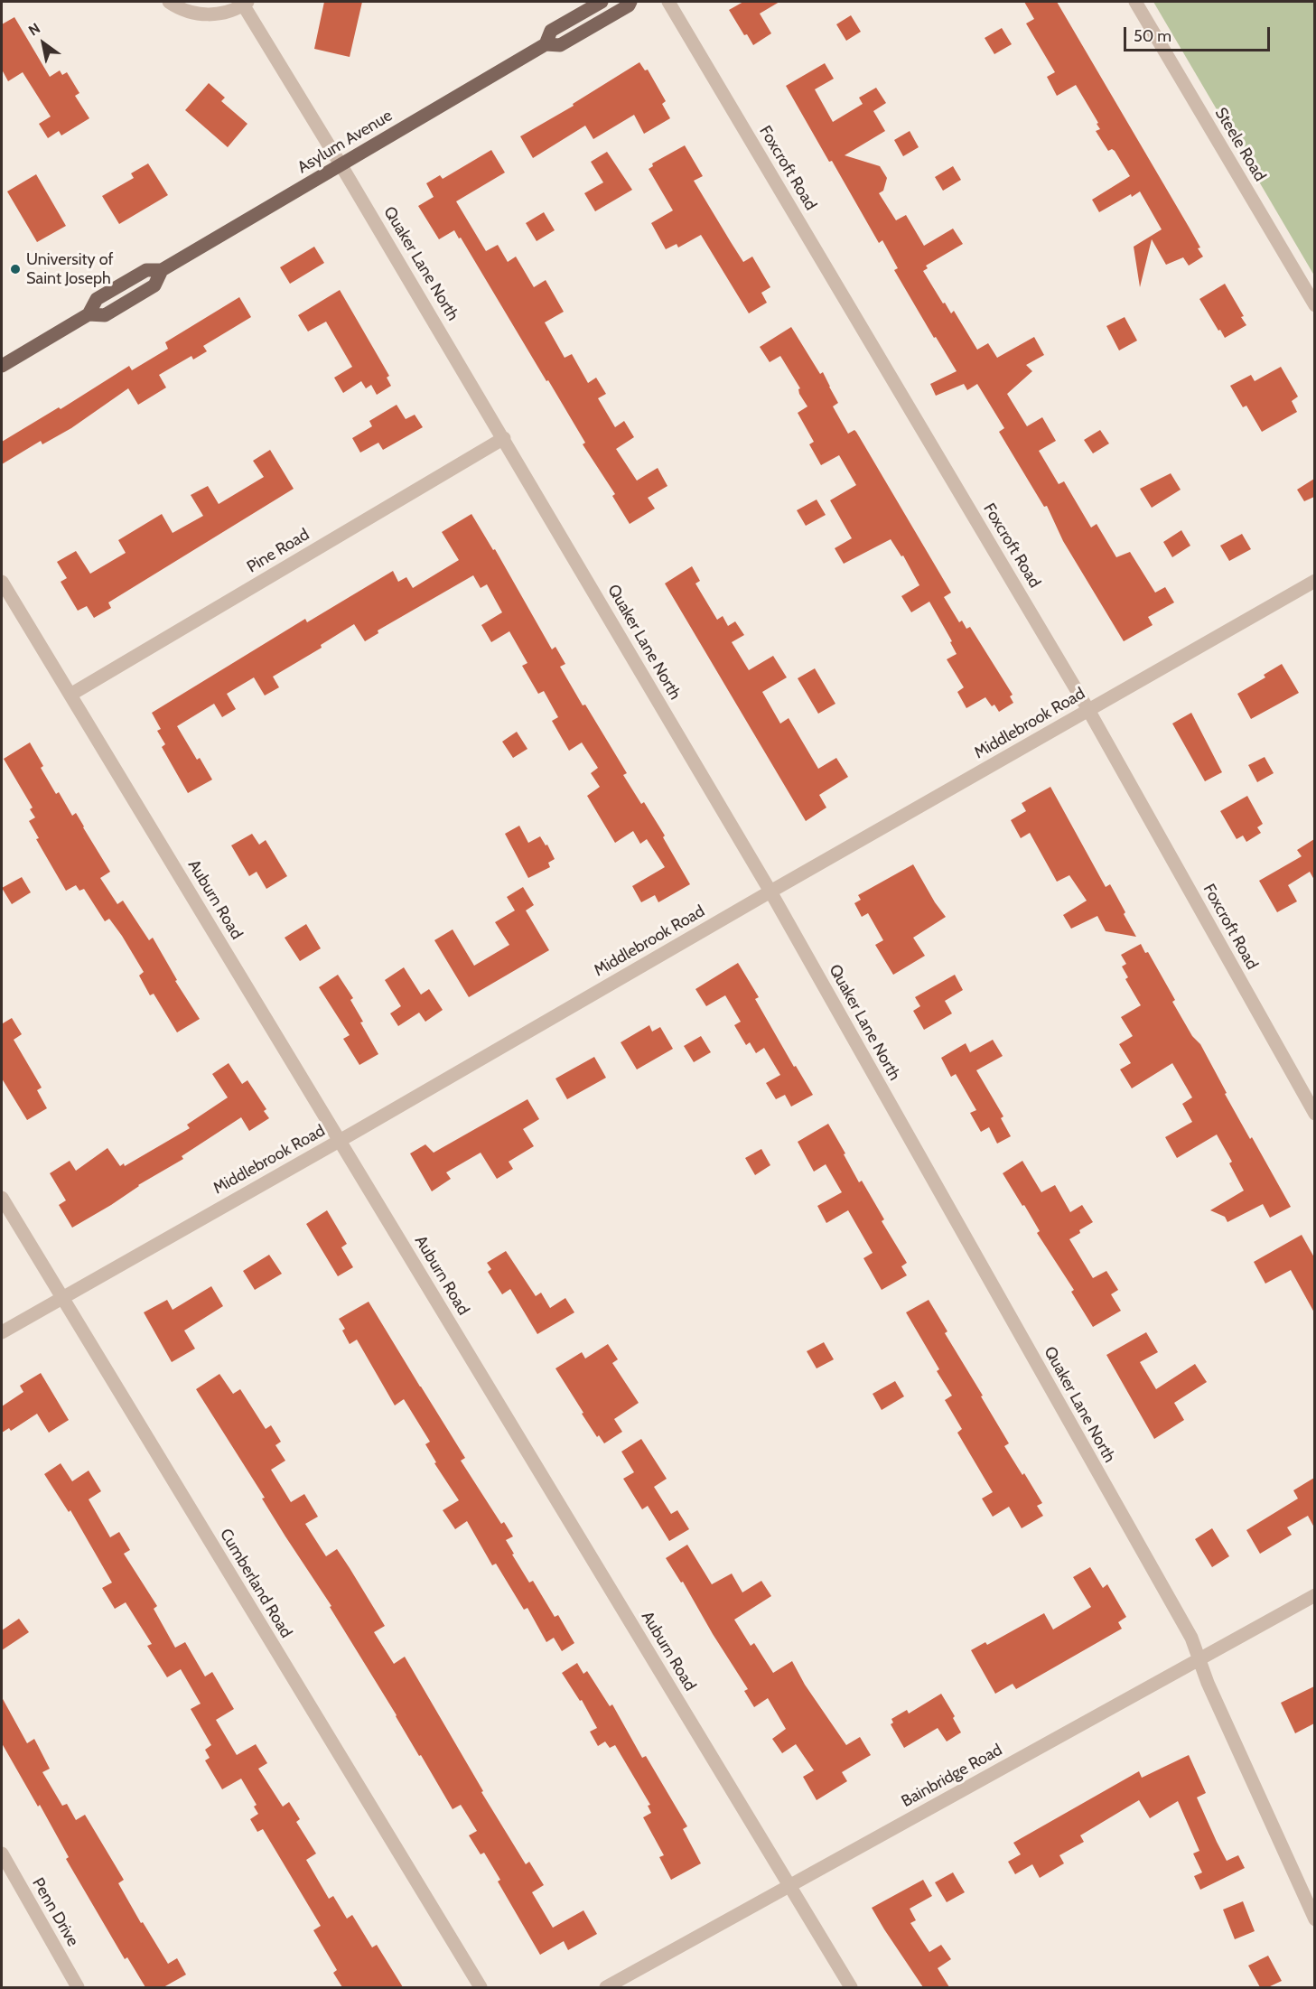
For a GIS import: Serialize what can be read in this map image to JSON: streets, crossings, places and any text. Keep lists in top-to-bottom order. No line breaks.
{"streets":{"main road":["Asylum Avenue"],"street":["Steele Road","Foxcroft Road","Quaker Lane North","Pine Road","Middlebrook Road","Auburn Road","Cumberland Road","Bainbridge Road","Penn Drive"]},"crossings":[["Asylum Avenue","Quaker Lane North"],["Foxcroft Road","Middlebrook Road"],["Quaker Lane North","Pine Road"],["Quaker Lane North","Middlebrook Road"],["Quaker Lane North","Bainbridge Road"],["Pine Road","Auburn Road"],["Middlebrook Road","Auburn Road"],["Middlebrook Road","Cumberland Road"],["Auburn Road","Bainbridge Road"]],"places":["University of Saint Joseph"],"scale_bar":"50 m","north":"top left"}
